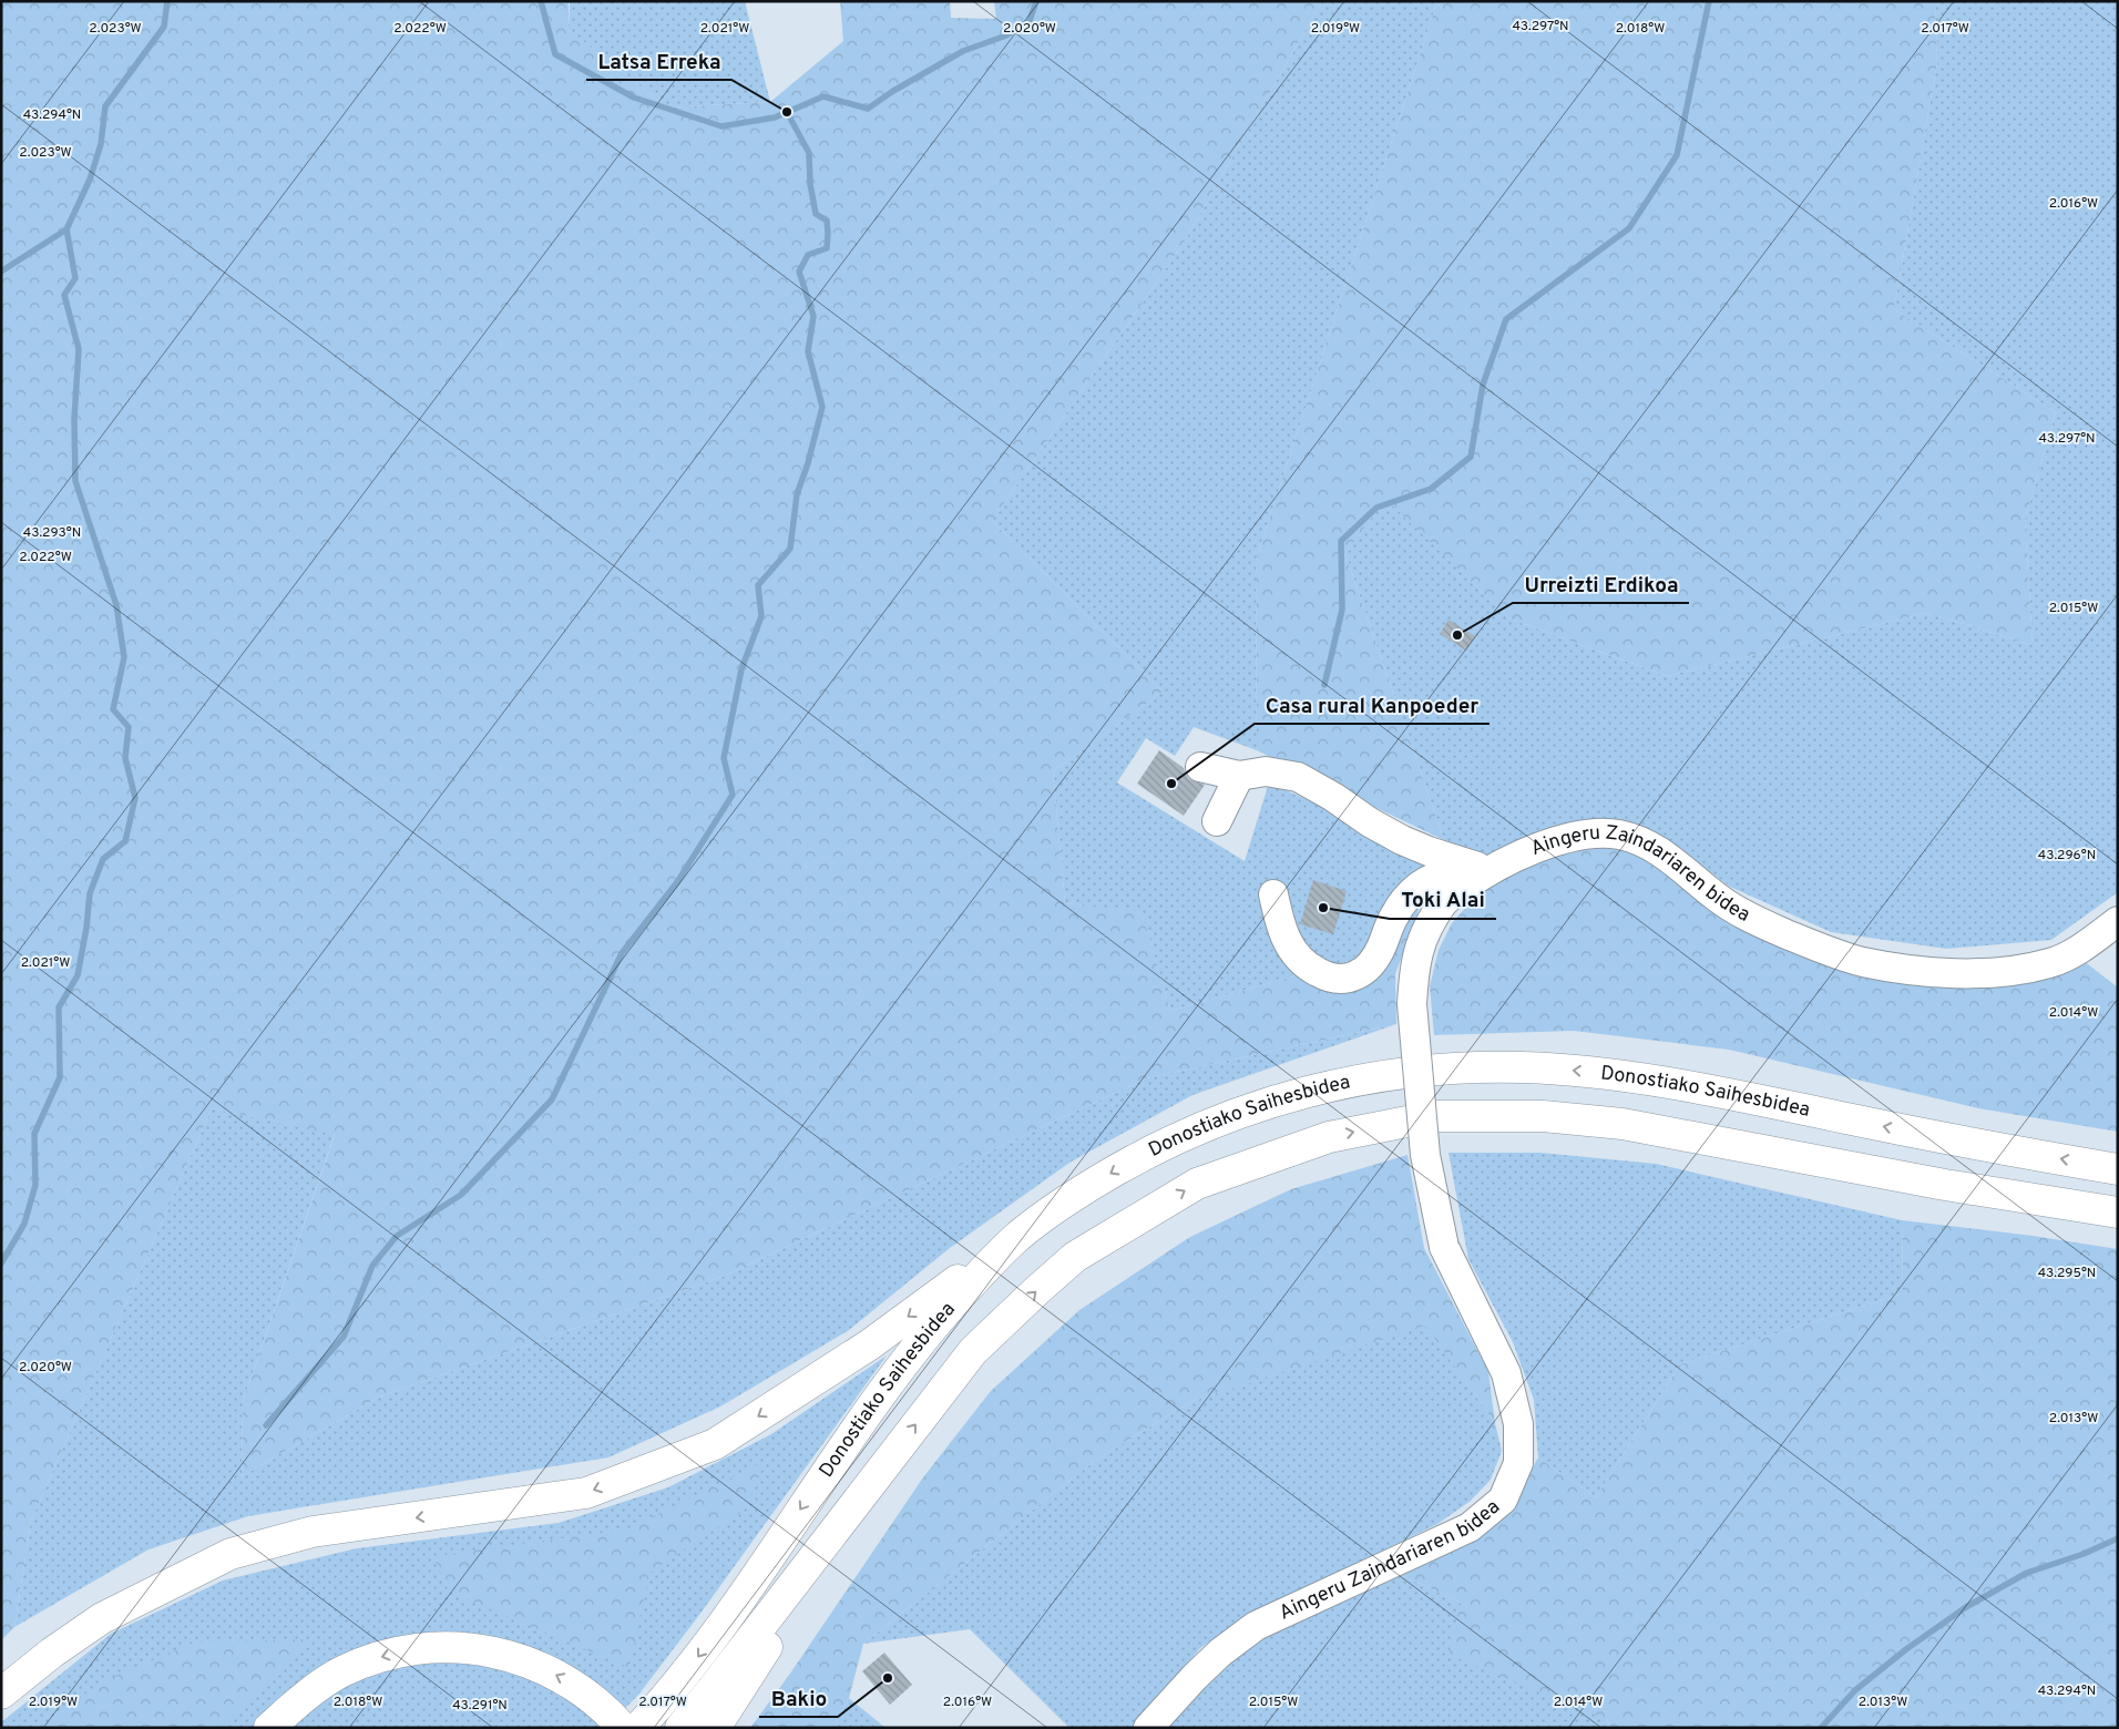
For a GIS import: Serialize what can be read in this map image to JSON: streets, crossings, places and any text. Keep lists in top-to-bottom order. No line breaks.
{"streets":{"highway":["Donostiako Saihesbidea"],"street":["Aingeru Zaindariaren bidea"]},"places":["Latsa Erreka","Urreizti Erdikoa","Casa rural Kanpoeder","Toki Alai","Bakio"],"coordinates":["43.297°N","2.023°W","2.022°W","2.021°W","2.020°W","2.019°W","2.018°W","2.017°W","43.294°N","2.016°W","43.293°N","2.015°W","43.296°N","2.014°W","43.295°N","2.013°W","43.291°N"]}
